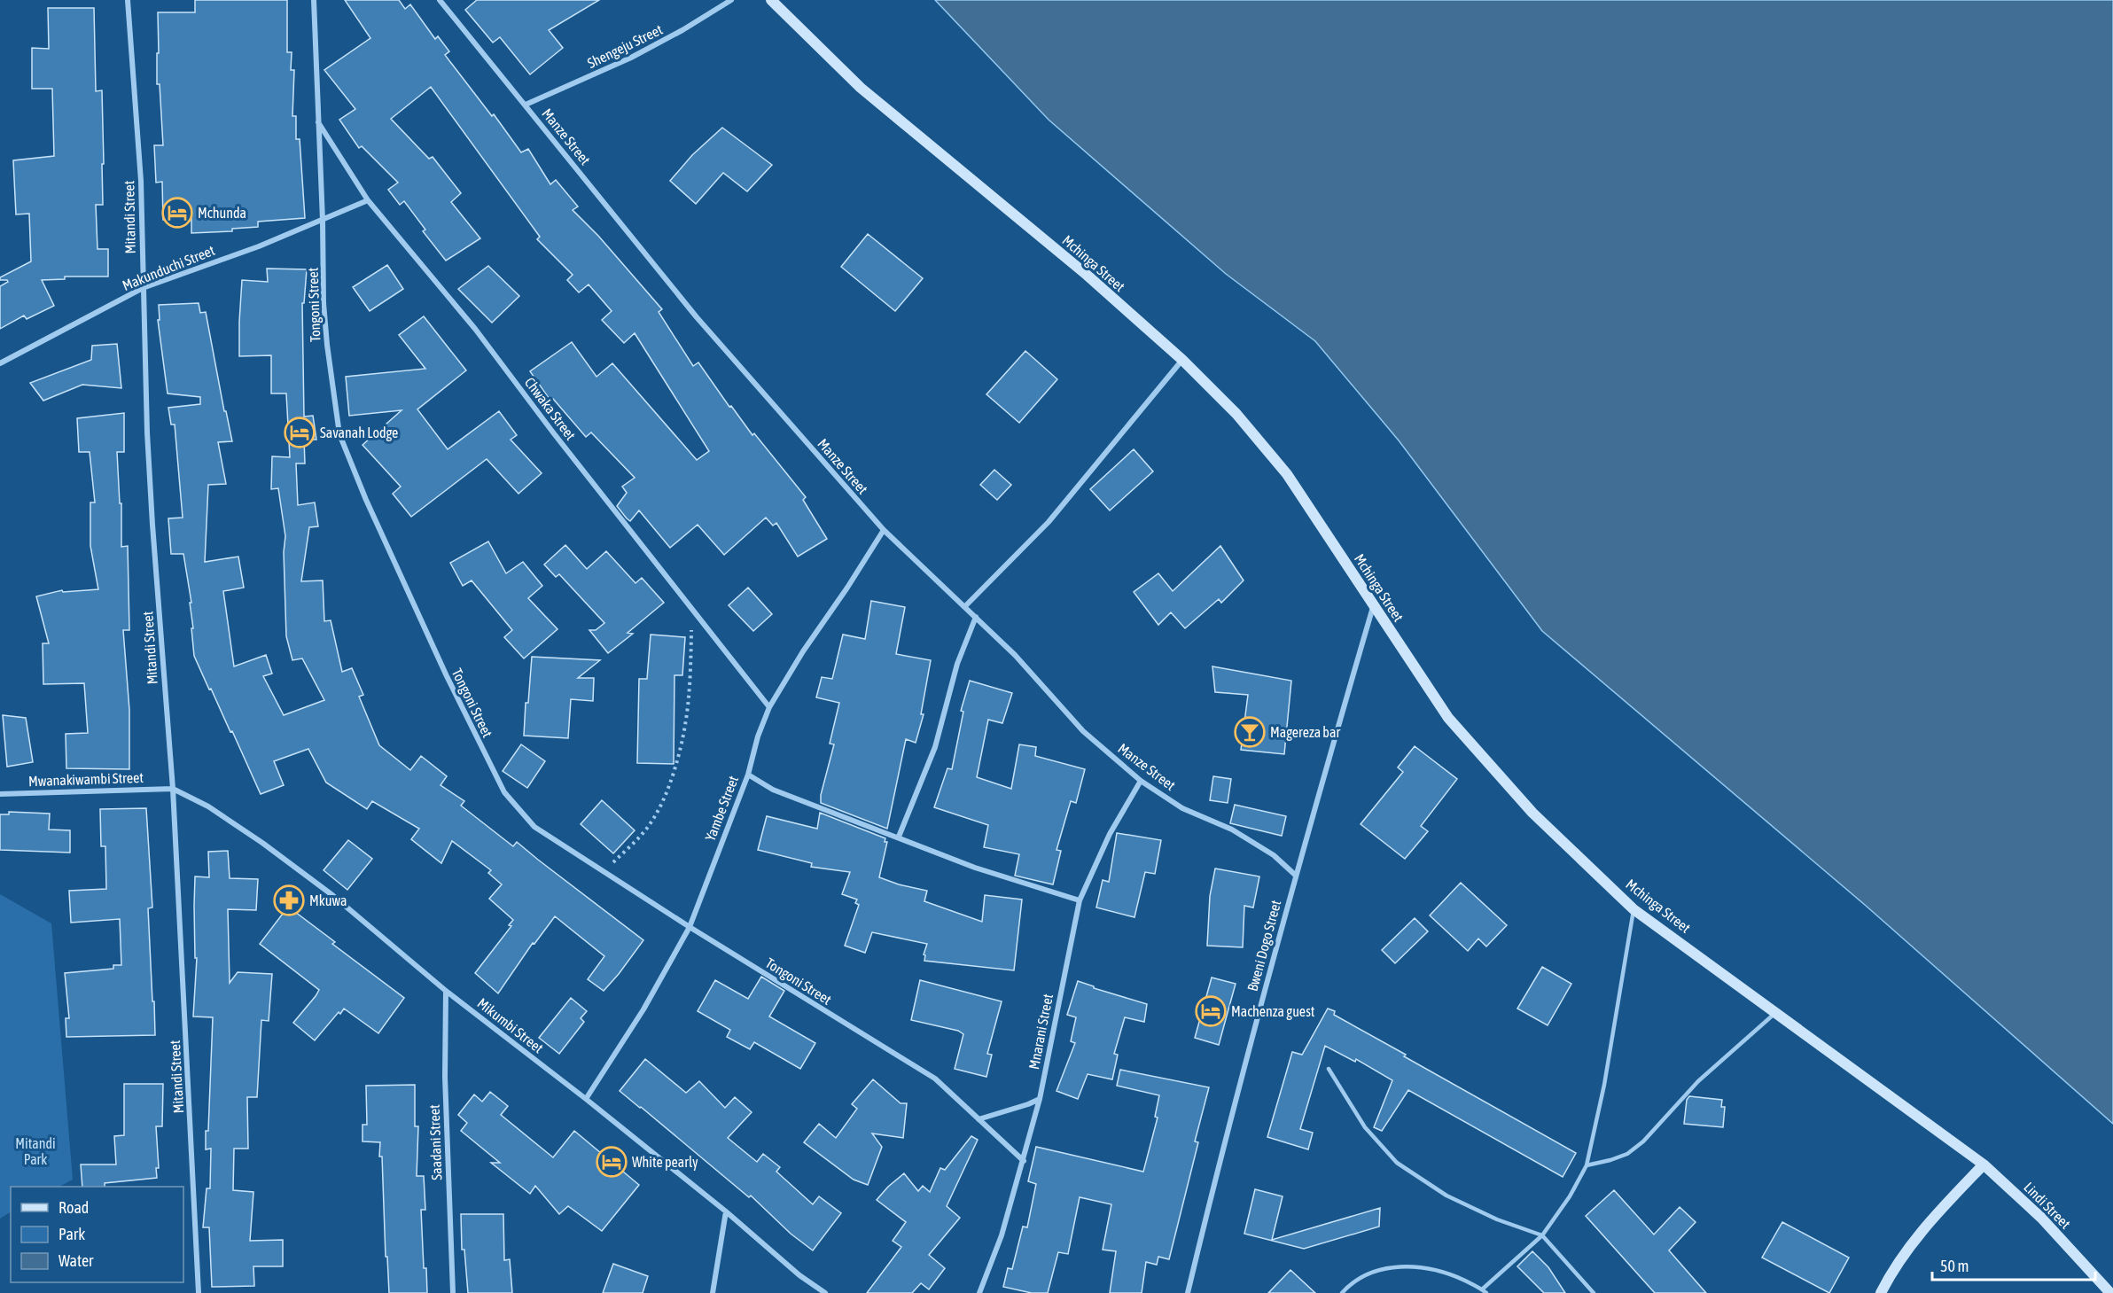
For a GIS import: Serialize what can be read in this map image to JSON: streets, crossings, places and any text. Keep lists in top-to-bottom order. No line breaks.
{"streets":{"main road":["Mchinga Street","Lindi Street"],"street":["Shengeju Street","Manze Street","Mitandi Street","Makunduchi Street","Tongoni Street","Chwaka Street","Mwanakiwambi Street","Yambe Street","Bweni Dogo Street","Mikumbi Street","Mnarani Street","Saadani Street"]},"crossings":[["Shengeju Street","Manze Street"],["Manze Street","Yambe Street"],["Manze Street","Bweni Dogo Street"],["Manze Street","Mnarani Street"],["Mitandi Street","Makunduchi Street"],["Mitandi Street","Mwanakiwambi Street"],["Mitandi Street","Mikumbi Street"],["Mchinga Street","Bweni Dogo Street"],["Mchinga Street","Lindi Street"],["Makunduchi Street","Tongoni Street"],["Makunduchi Street","Chwaka Street"],["Tongoni Street","Chwaka Street"],["Tongoni Street","Yambe Street"],["Tongoni Street","Mnarani Street"],["Chwaka Street","Yambe Street"],["Mwanakiwambi Street","Mikumbi Street"],["Yambe Street","Mikumbi Street"],["Mikumbi Street","Saadani Street"]],"parks":["Mitandi Park"],"places":{"hotel":["Mchunda","Savanah Lodge","Machenza guest","White pearly"],"bar":["Magereza bar"],"pharmacy":["Mkuwa"]},"legend":["Road","Park","Water"],"scale_bar":"50 m"}
